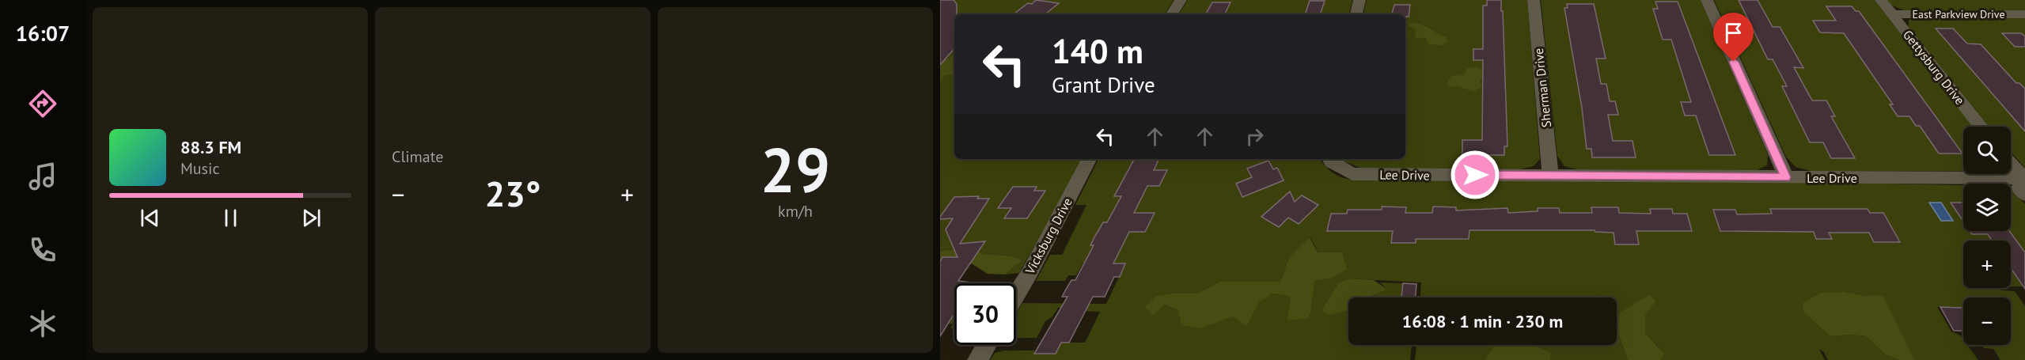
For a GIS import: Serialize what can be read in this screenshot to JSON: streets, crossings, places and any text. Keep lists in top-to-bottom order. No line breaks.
{"streets":{"street":["East Parkview Drive","Gettysburg Drive","Sherman Drive","Lee Drive","Vicksburg Drive"]},"crossings":[["East Parkview Drive","Gettysburg Drive"],["Sherman Drive","Lee Drive"]],"page":{"tabs":"16:07","tile":["Climate",["29","km/h"]],"turn":["140 m","Grant Drive"],"map_buttons":["+","−"],"song":["88.3 FM","Music"],"heat":["−","23°","+"],"limit":"30","trip":"16:08 · 1 min · 230 m"}}
